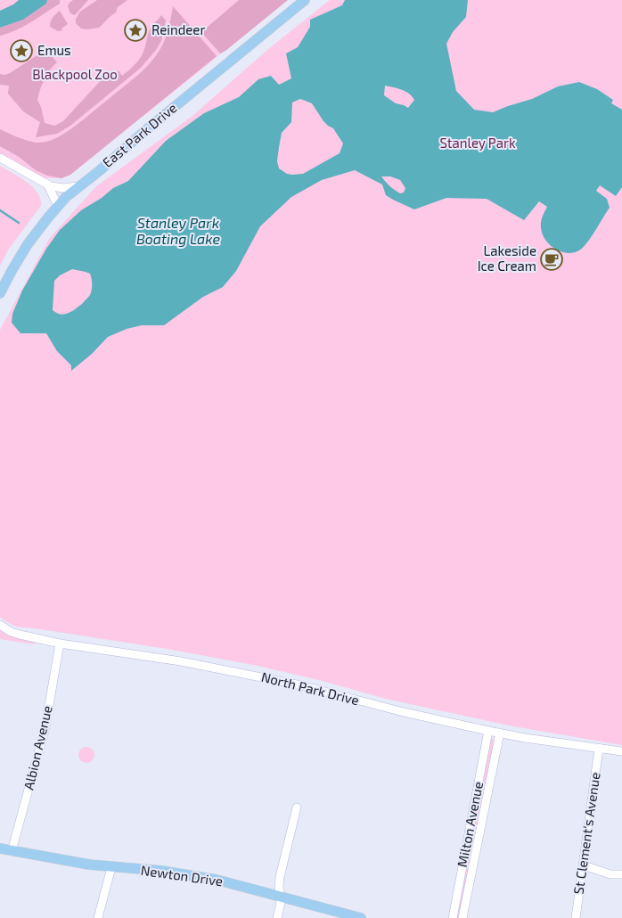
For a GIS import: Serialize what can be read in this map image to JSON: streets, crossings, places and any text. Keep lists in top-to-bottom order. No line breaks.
{"streets":{"main road":["East Park Drive","Newton Drive"],"street":["North Park Drive","Albion Avenue","Milton Avenue","St Clement's Avenue"]},"crossings":[["North Park Drive","Albion Avenue"],["North Park Drive","Milton Avenue"],["North Park Drive","St Clement's Avenue"],["Albion Avenue","Newton Drive"]],"water":["Stanley Park Boating Lake"],"parks":["Blackpool Zoo","Stanley Park"],"places":{"place":["Reindeer","Emus"],"cafe":["Lakeside Ice Cream"]}}
